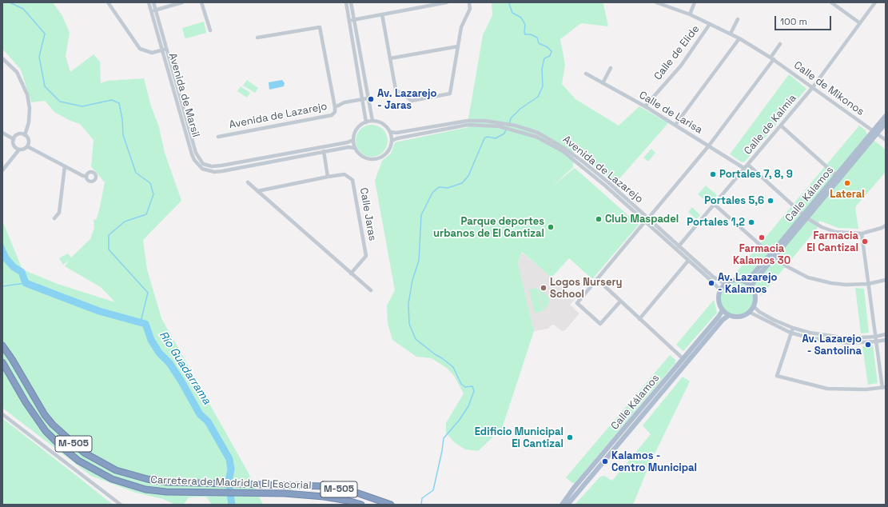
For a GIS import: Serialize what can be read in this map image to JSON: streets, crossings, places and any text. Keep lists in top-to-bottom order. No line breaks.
{"streets":{"highway":["M-505","Carretera de Madrid a El Escorial"],"main road":["Calle Kálamos"],"street":["Calle de Elide","Calle de Mikonos","Avenida de Marsil","Calle de Larisa","Avenida de Lazarejo","Calle de Kalmia","Calle Jaras"]},"crossings":[["Calle de Elide","Calle de Mikonos"],["Calle de Elide","Calle de Larisa"],["Calle de Mikonos","Calle de Kalmia"],["Calle de Mikonos","Calle Kálamos"],["Calle de Larisa","Calle de Kalmia"],["Calle de Larisa","Calle Kálamos"],["Avenida de Lazarejo","Calle de Kalmia"],["Avenida de Lazarejo","Calle Kálamos"]],"water":["Río Guadarrama"],"places":["Av. Lazarejo - Jaras","Portales 7, 8, 9","Lateral","Portales 5,6","Club Maspadel","Portales 1,2","Parque deportes urbanos de El Cantizal","Farmacia Kalamos 30","Farmacia El Cantizal","Av. Lazarejo - Kalamos","Logos Nursery School","Av. Lazarejo - Santolina","Edificio Municipal El Cantizal","Kalamos - Centro Municipal"],"scale_bar":"100 m"}
